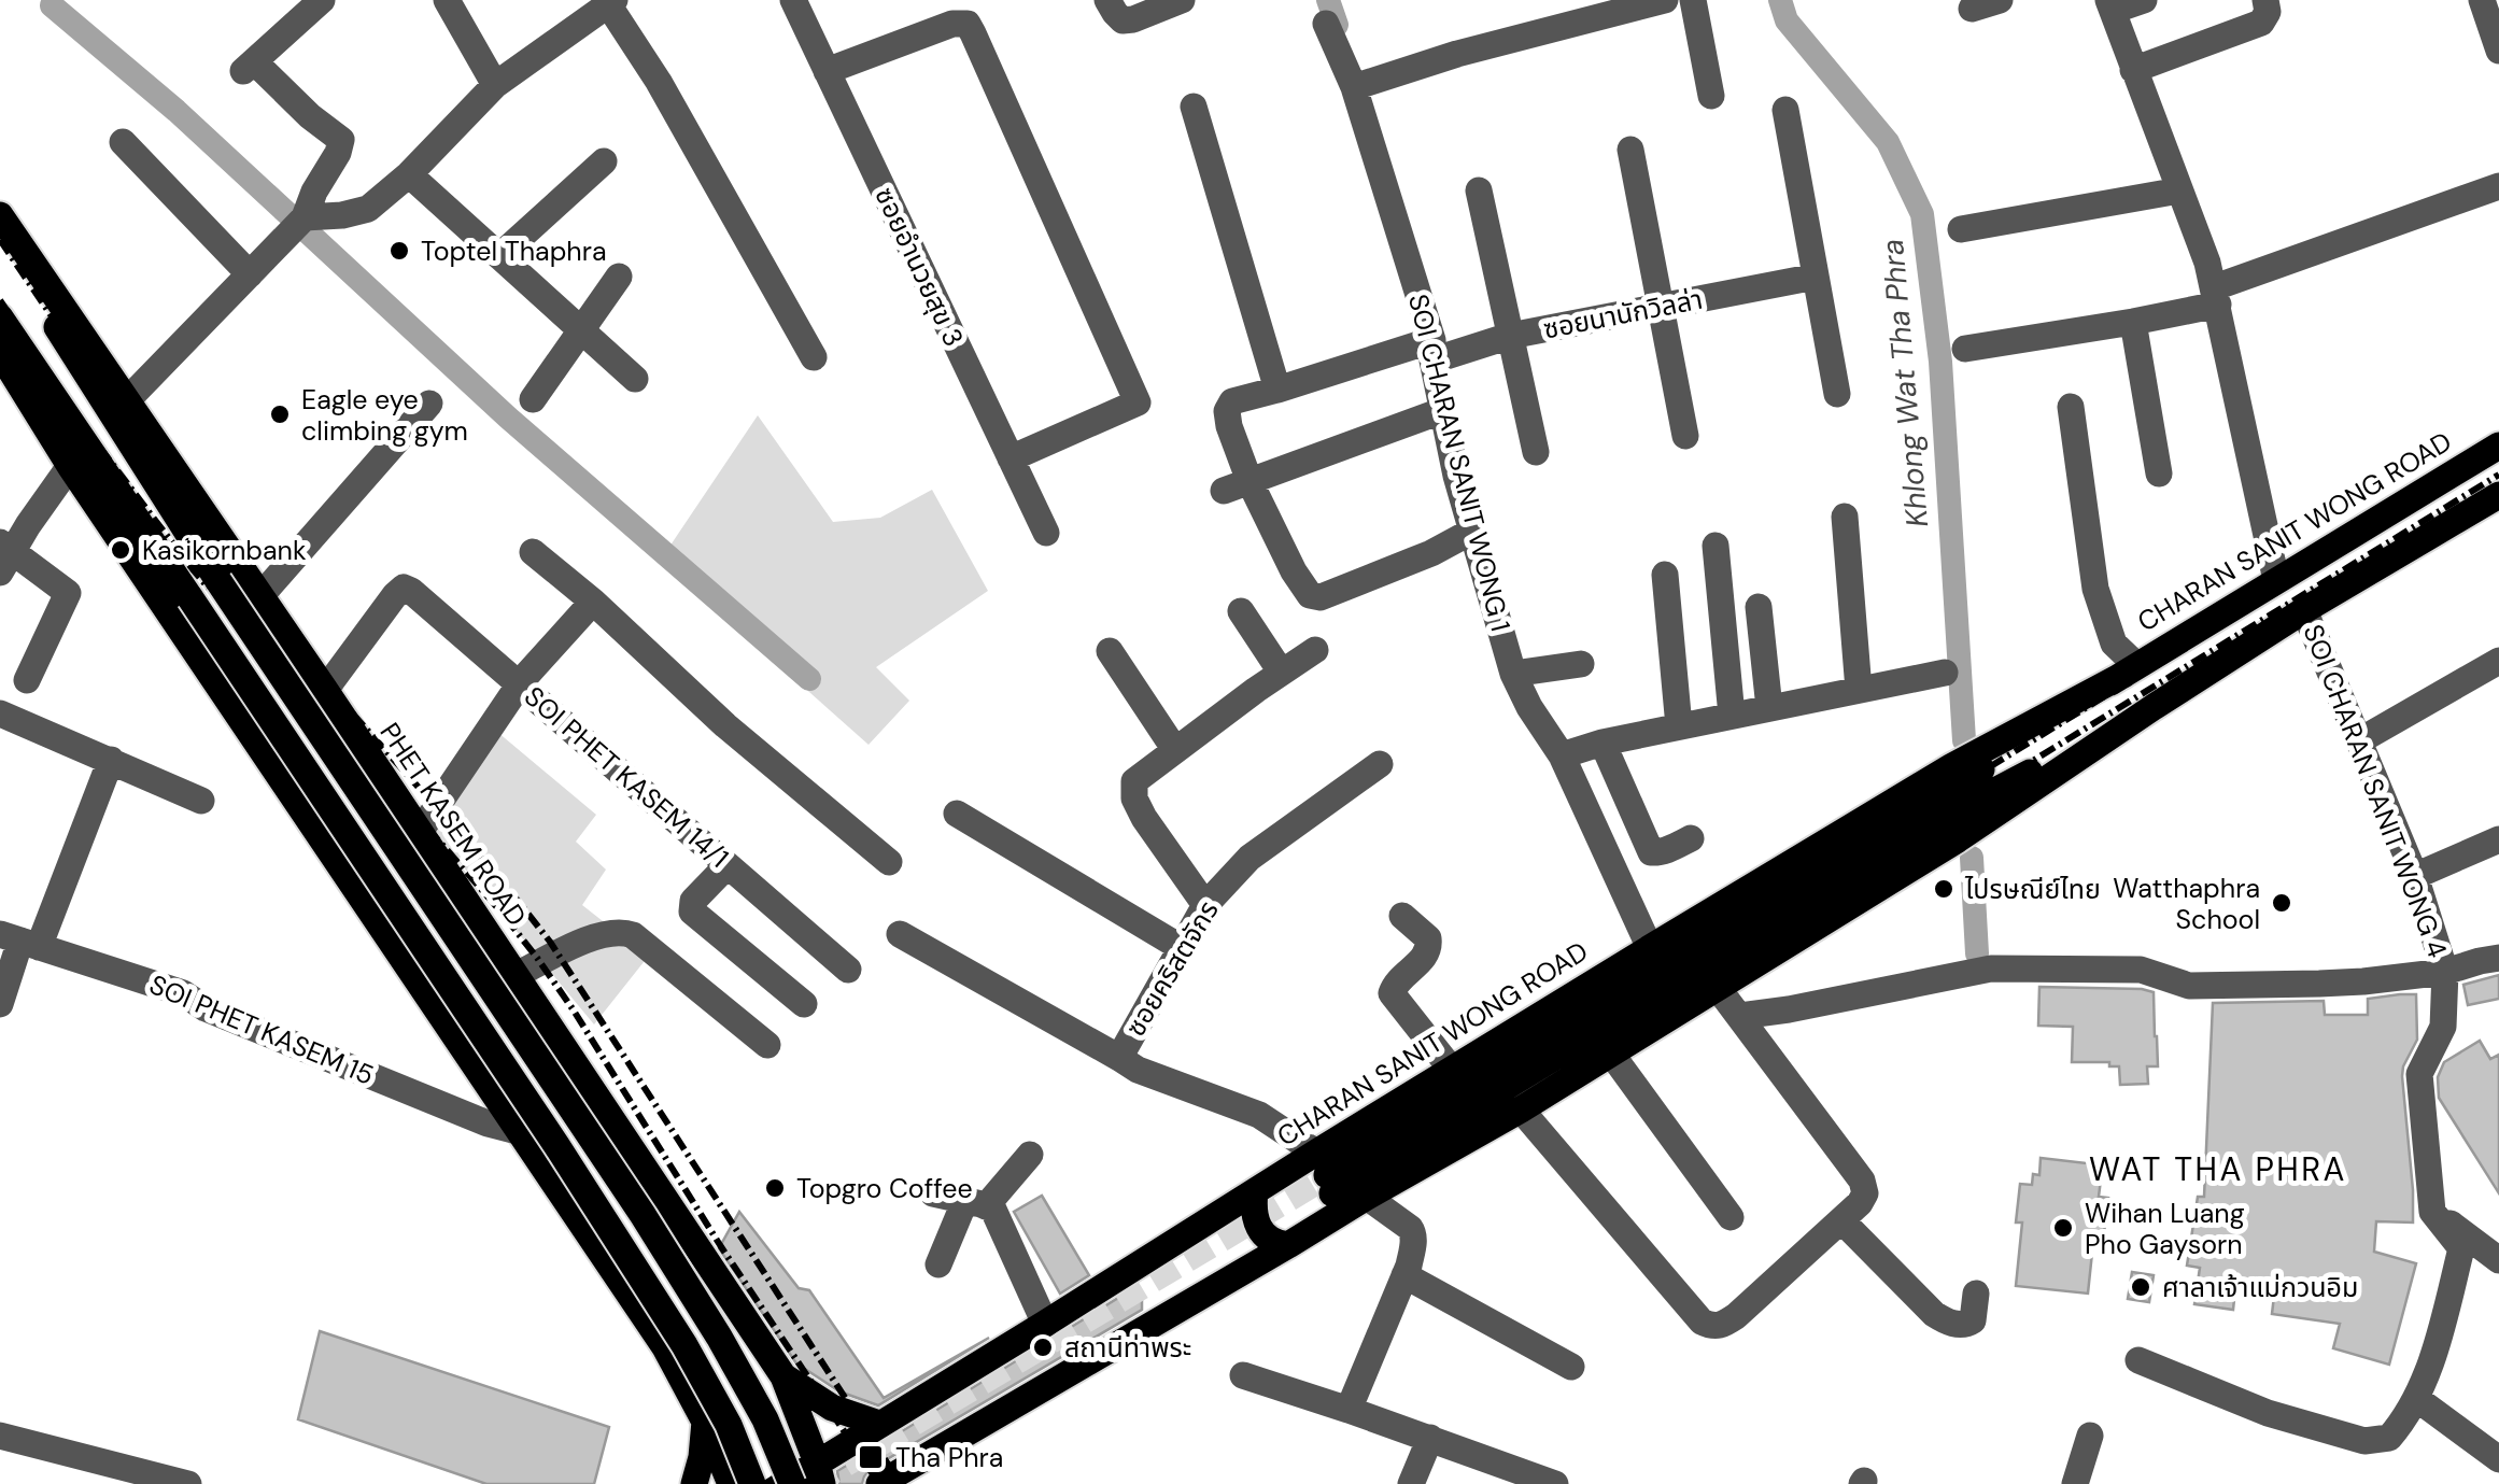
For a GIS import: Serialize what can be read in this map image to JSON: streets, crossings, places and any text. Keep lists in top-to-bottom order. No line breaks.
{"streets":{"main road":["CHARAN SANIT WONG ROAD","PHET KASEM ROAD"],"street":["ซอยอำนวยสุข 3","ซอยนานักวิลล่า","SOI CHARAN SANIT WONG 1","SOI PHET KASEM 14/1","SOI CHARAN SANIT WONG 4","ซอยคริสตจักร","SOI PHET KASEM 15"]},"crossings":[["ซอยนานักวิลล่า","SOI CHARAN SANIT WONG 1"],["SOI CHARAN SANIT WONG 1","CHARAN SANIT WONG ROAD"],["CHARAN SANIT WONG ROAD","SOI CHARAN SANIT WONG 4"],["CHARAN SANIT WONG ROAD","PHET KASEM ROAD"],["CHARAN SANIT WONG ROAD","ซอยคริสตจักร"],["SOI PHET KASEM 14/1","PHET KASEM ROAD"]],"districts":["WAT THA PHRA"],"water":["Khlong Wat Tha Phra"],"places":{"other":["Toptel Thaphra","Eagle eye climbing gym","Kasikornbank","ไปรษณีย์ไทย","Watthaphra School","Topgro Coffee","Wihan Luang Pho Gaysorn","ศาลาเจ้าแม่กวนอิม","สถานีท่าพระ"],"transit":["Tha Phra"]}}
